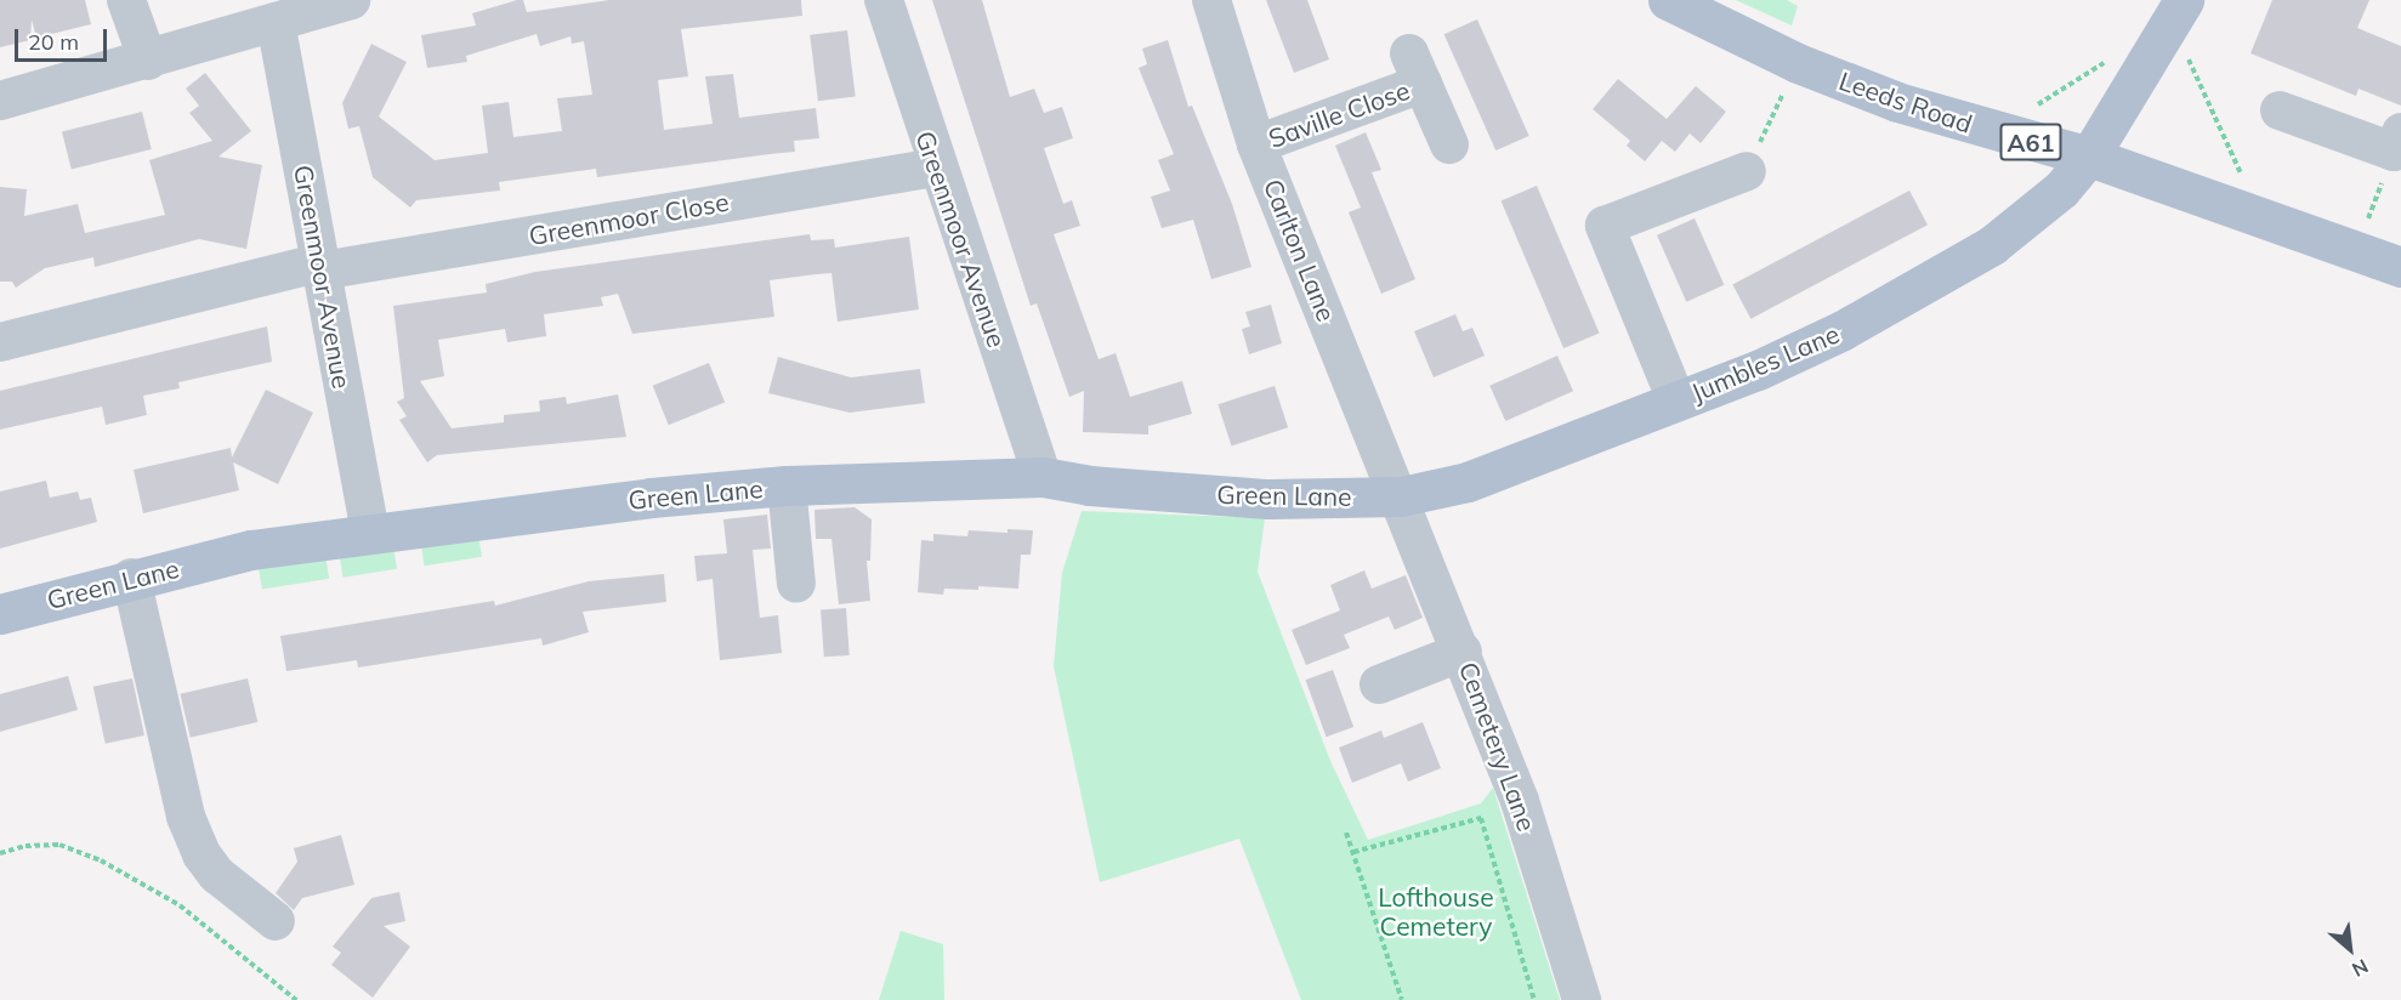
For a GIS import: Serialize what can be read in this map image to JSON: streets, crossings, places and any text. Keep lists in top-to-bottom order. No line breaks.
{"streets":{"main road":["Leeds Road","A61","Jumbles Lane","Green Lane"],"street":["Saville Close","Greenmoor Close","Greenmoor Avenue","Carlton Lane","Cemetery Lane"]},"crossings":[["Leeds Road","Jumbles Lane"],["Saville Close","Carlton Lane"],["Greenmoor Close","Greenmoor Avenue"],["Greenmoor Avenue","Green Lane"],["Carlton Lane","Jumbles Lane"],["Carlton Lane","Green Lane"],["Carlton Lane","Cemetery Lane"],["Jumbles Lane","Green Lane"],["Jumbles Lane","Cemetery Lane"],["Green Lane","Cemetery Lane"]],"parks":["Lofthouse Cemetery"],"scale_bar":"20 m","north":"bottom right"}
